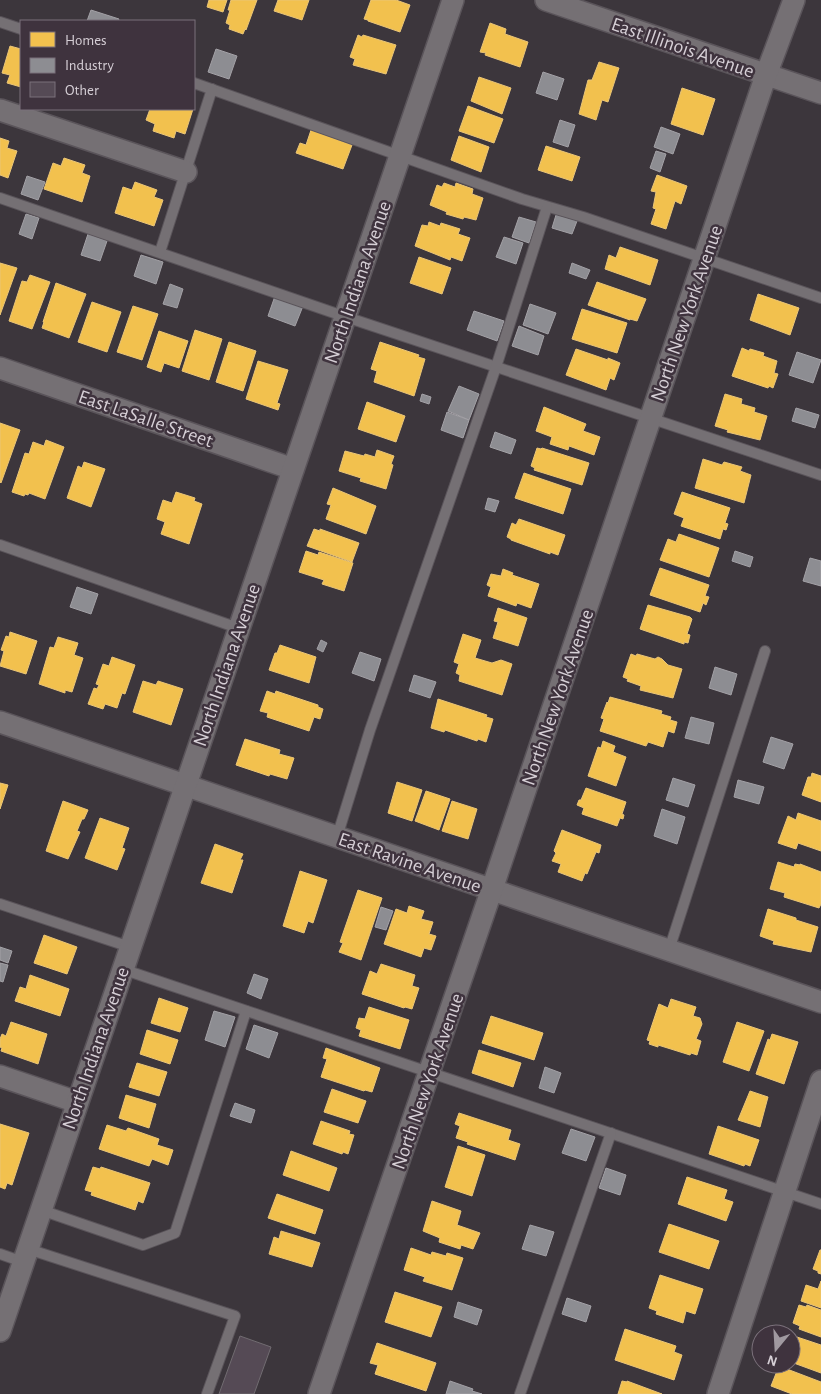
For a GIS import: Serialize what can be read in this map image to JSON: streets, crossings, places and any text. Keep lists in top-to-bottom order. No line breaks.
{"streets":{"street":["East Illinois Avenue","North Indiana Avenue","North New York Avenue","East LaSalle Street","East Ravine Avenue"]},"crossings":[["East Illinois Avenue","North New York Avenue"],["North Indiana Avenue","East LaSalle Street"],["North Indiana Avenue","East Ravine Avenue"],["North New York Avenue","East Ravine Avenue"]],"legend":["Homes","Industry","Other"],"north":"bottom"}
